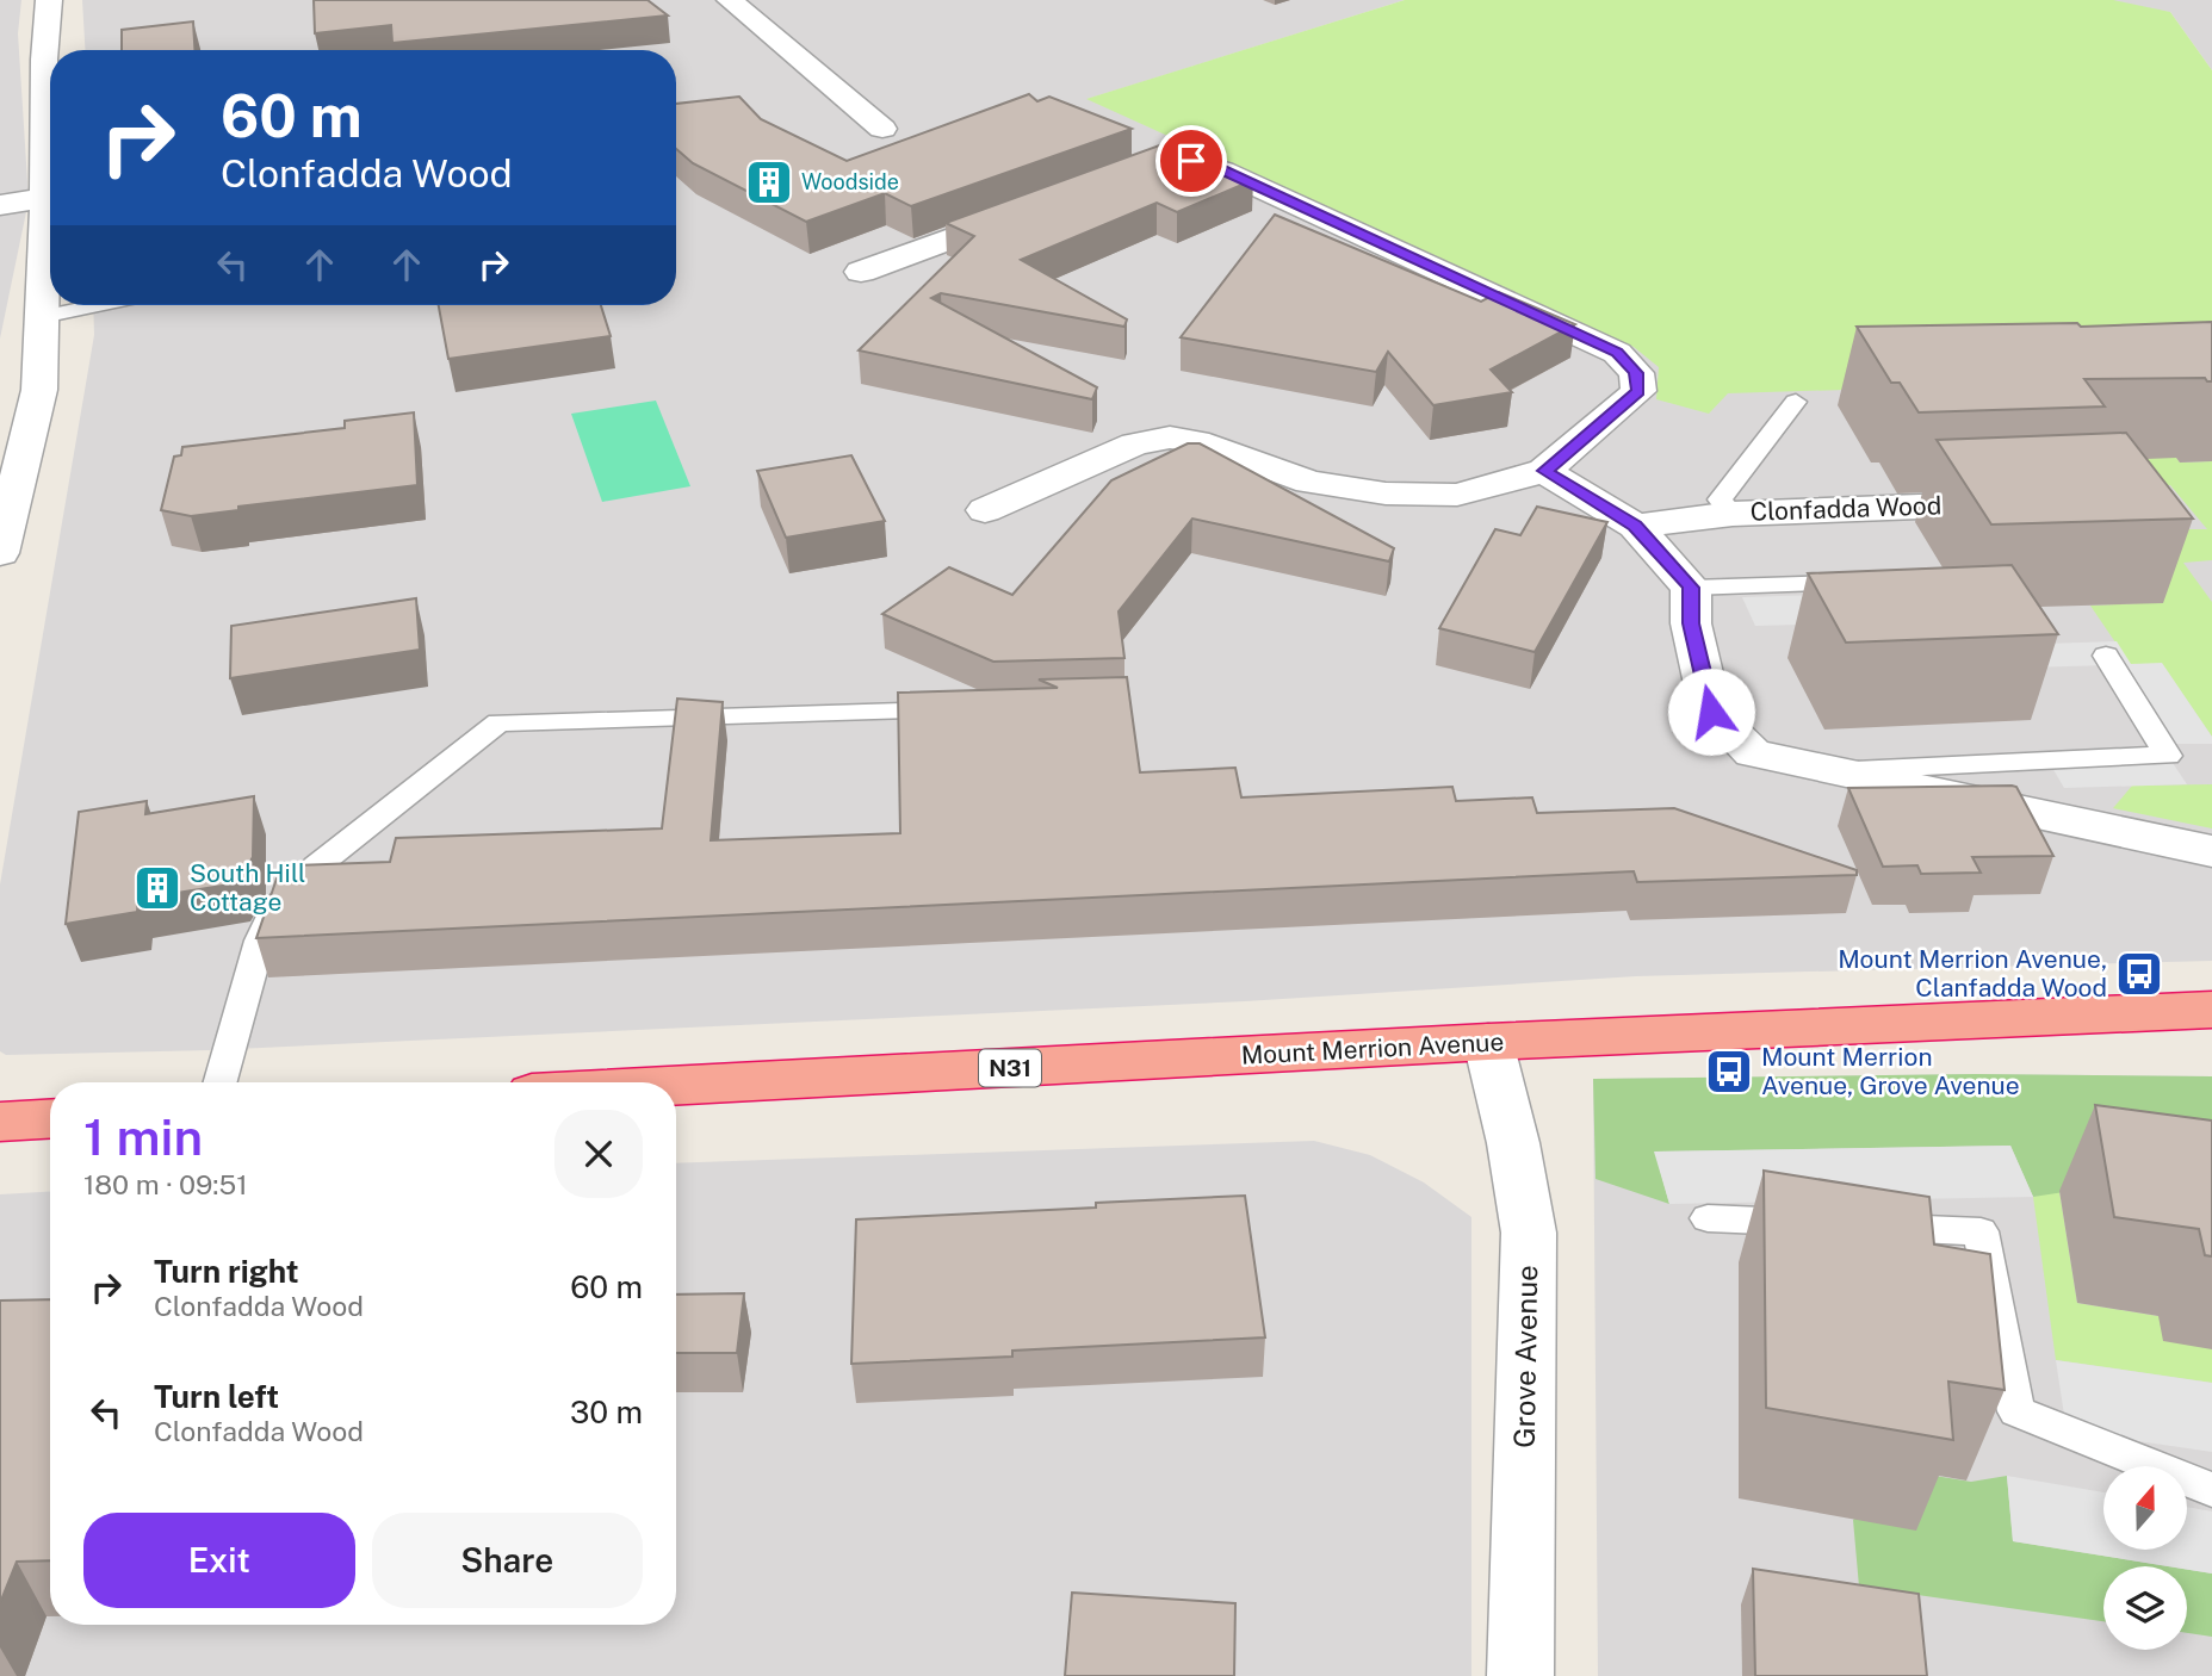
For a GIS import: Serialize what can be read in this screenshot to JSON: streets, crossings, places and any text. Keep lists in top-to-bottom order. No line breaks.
{"streets":{"highway":["Mount Merrion Avenue","N31"],"street":["Clonfadda Wood","Grove Avenue"]},"crossings":[["Mount Merrion Avenue","Grove Avenue"]],"places":{"building":["Woodside","South Hill Cottage"],"bus stop":["Mount Merrion Avenue, Clanfadda Wood","Mount Merrion Avenue, Grove Avenue"]},"north":"top","page":{"turn":["60 m","Clonfadda Wood"],"heading":["1 min","180 m · 09:51"],"list":[{"name":"Turn right","note":"Clonfadda Wood","value":"60 m"},{"name":"Turn left","note":"Clonfadda Wood","value":"30 m"}],"buttons":["Exit","Share"]}}
